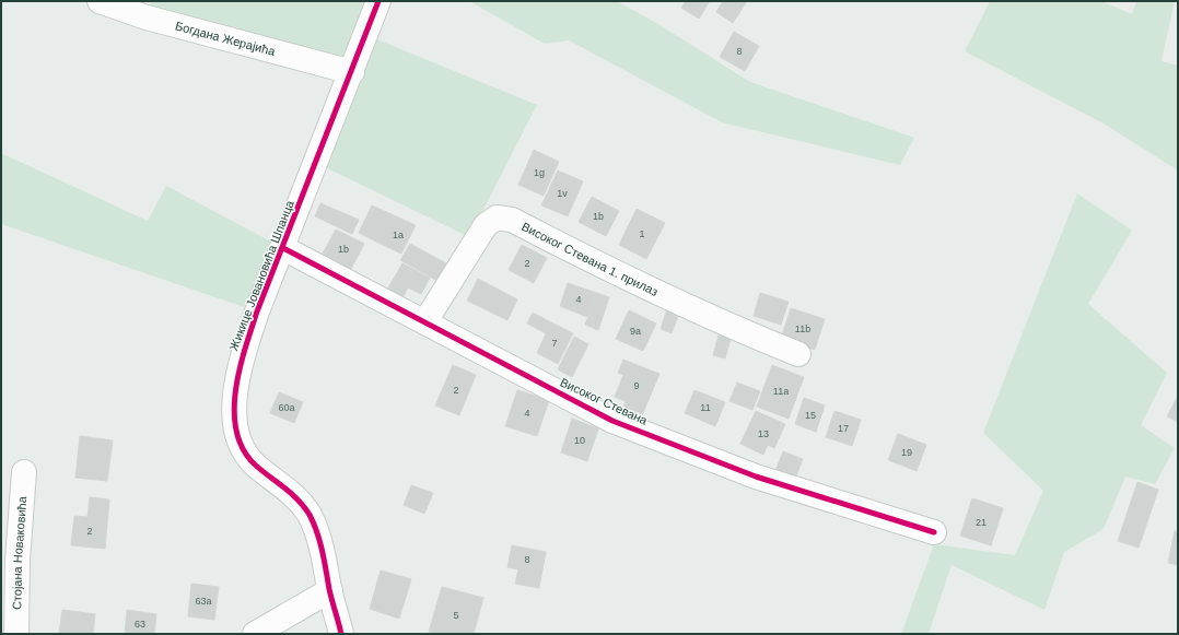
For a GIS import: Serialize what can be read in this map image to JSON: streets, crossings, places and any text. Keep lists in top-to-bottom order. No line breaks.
{"streets":{"street":["Богдана Жерајића","Високог Стевана 1. прилаз","Жикице Јовановића Шпанца","Високог Стевана","Стојана Новаковића"]},"crossings":[["Богдана Жерајића","Жикице Јовановића Шпанца"],["Високог Стевана 1. прилаз","Високог Стевана"],["Жикице Јовановића Шпанца","Високог Стевана"]],"house_numbers":["8","1g","1v","1b","1","1a","1b","2","4","11b","9a","7","9","2","11a","60a","11","4","15","17","13","10","19","21","2","8","63a","5","63"]}
